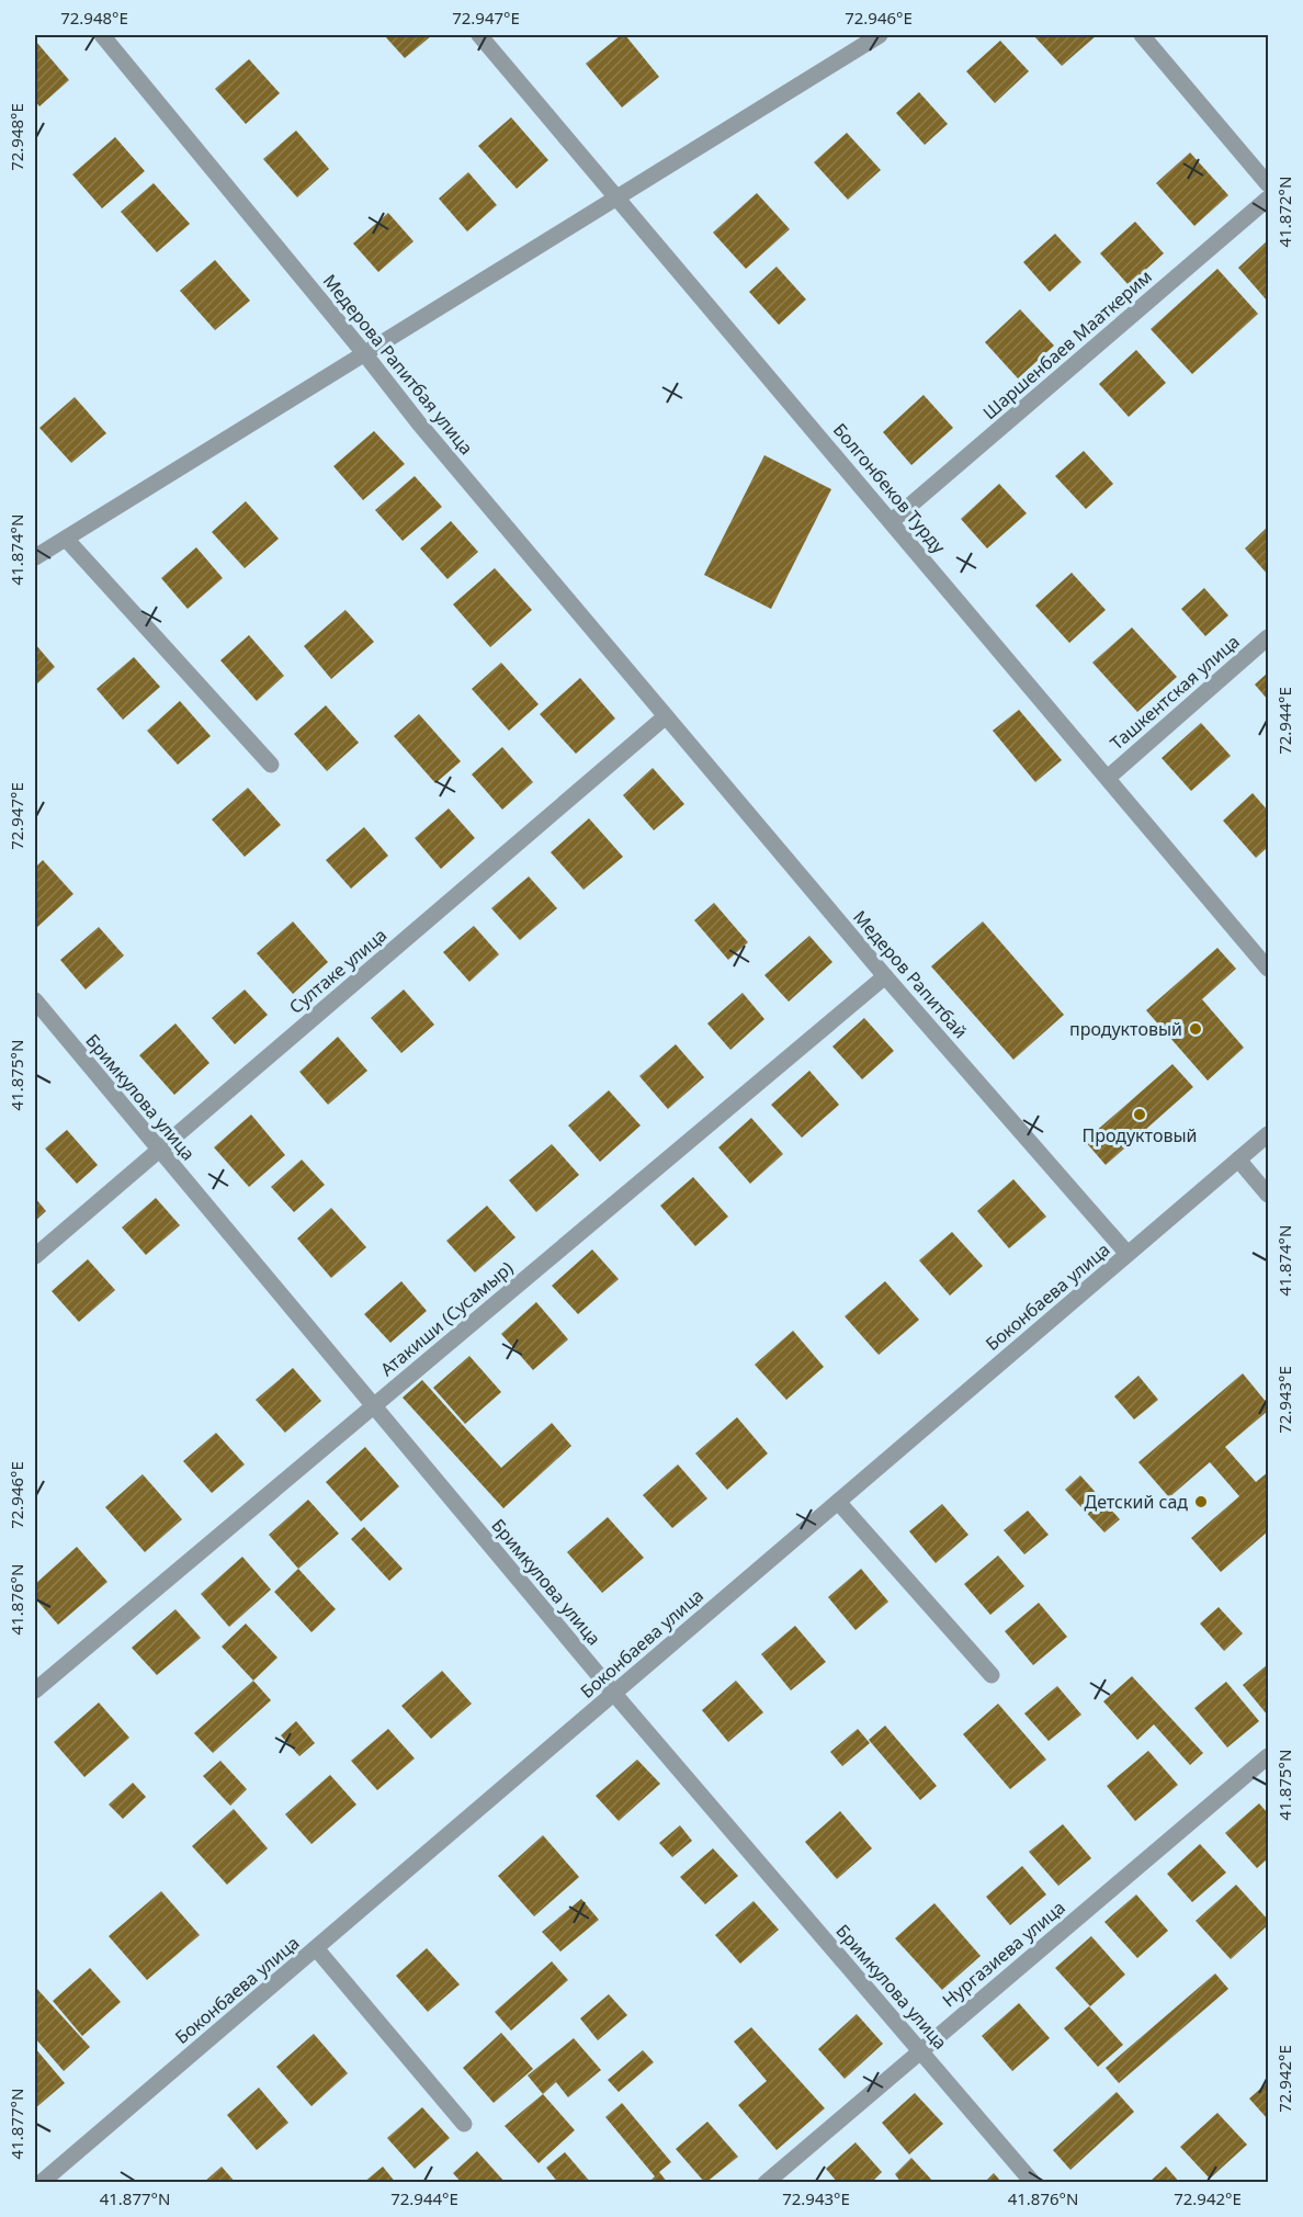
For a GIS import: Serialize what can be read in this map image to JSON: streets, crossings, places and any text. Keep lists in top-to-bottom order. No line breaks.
{"streets":{"street":["Шаршенбаев Мааткерим","Медерова Рапитбая улица","Болгонбеков Турду","Ташкентская улица","Султаке улица","Медеров Рапитбай","Бримкулова улица","Боконбаева улица","Атакиши (Сусамыр)","Нургазиева улица"]},"crossings":[["Шаршенбаев Мааткерим","Болгонбеков Турду"],["Медерова Рапитбая улица","Султаке улица"],["Медерова Рапитбая улица","Медеров Рапитбай"],["Болгонбеков Турду","Ташкентская улица"],["Султаке улица","Медеров Рапитбай"],["Султаке улица","Бримкулова улица"],["Медеров Рапитбай","Боконбаева улица"],["Медеров Рапитбай","Атакиши (Сусамыр)"],["Бримкулова улица","Боконбаева улица"],["Бримкулова улица","Атакиши (Сусамыр)"],["Бримкулова улица","Нургазиева улица"]],"places":["продуктовый","Продуктовый","Детский сад"],"coordinates":["72.948°E","72.947°E","72.946°E","41.872°N","41.874°N","72.944°E","41.875°N","72.943°E","41.876°N","72.942°E","41.877°N"]}
